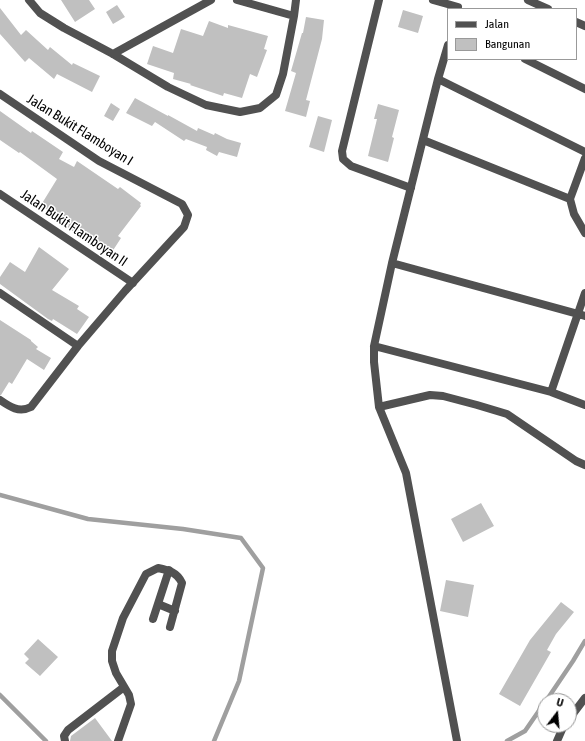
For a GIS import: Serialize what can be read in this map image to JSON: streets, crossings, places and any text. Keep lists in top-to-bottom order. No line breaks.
{"streets":{"street":["Jalan Bukit Flamboyan I","Jalan Bukit Flamboyan II"]},"crossings":[["Jalan Bukit Flamboyan I","Jalan Bukit Flamboyan II"]],"legend":["Jalan","Bangunan"],"north":"top"}
